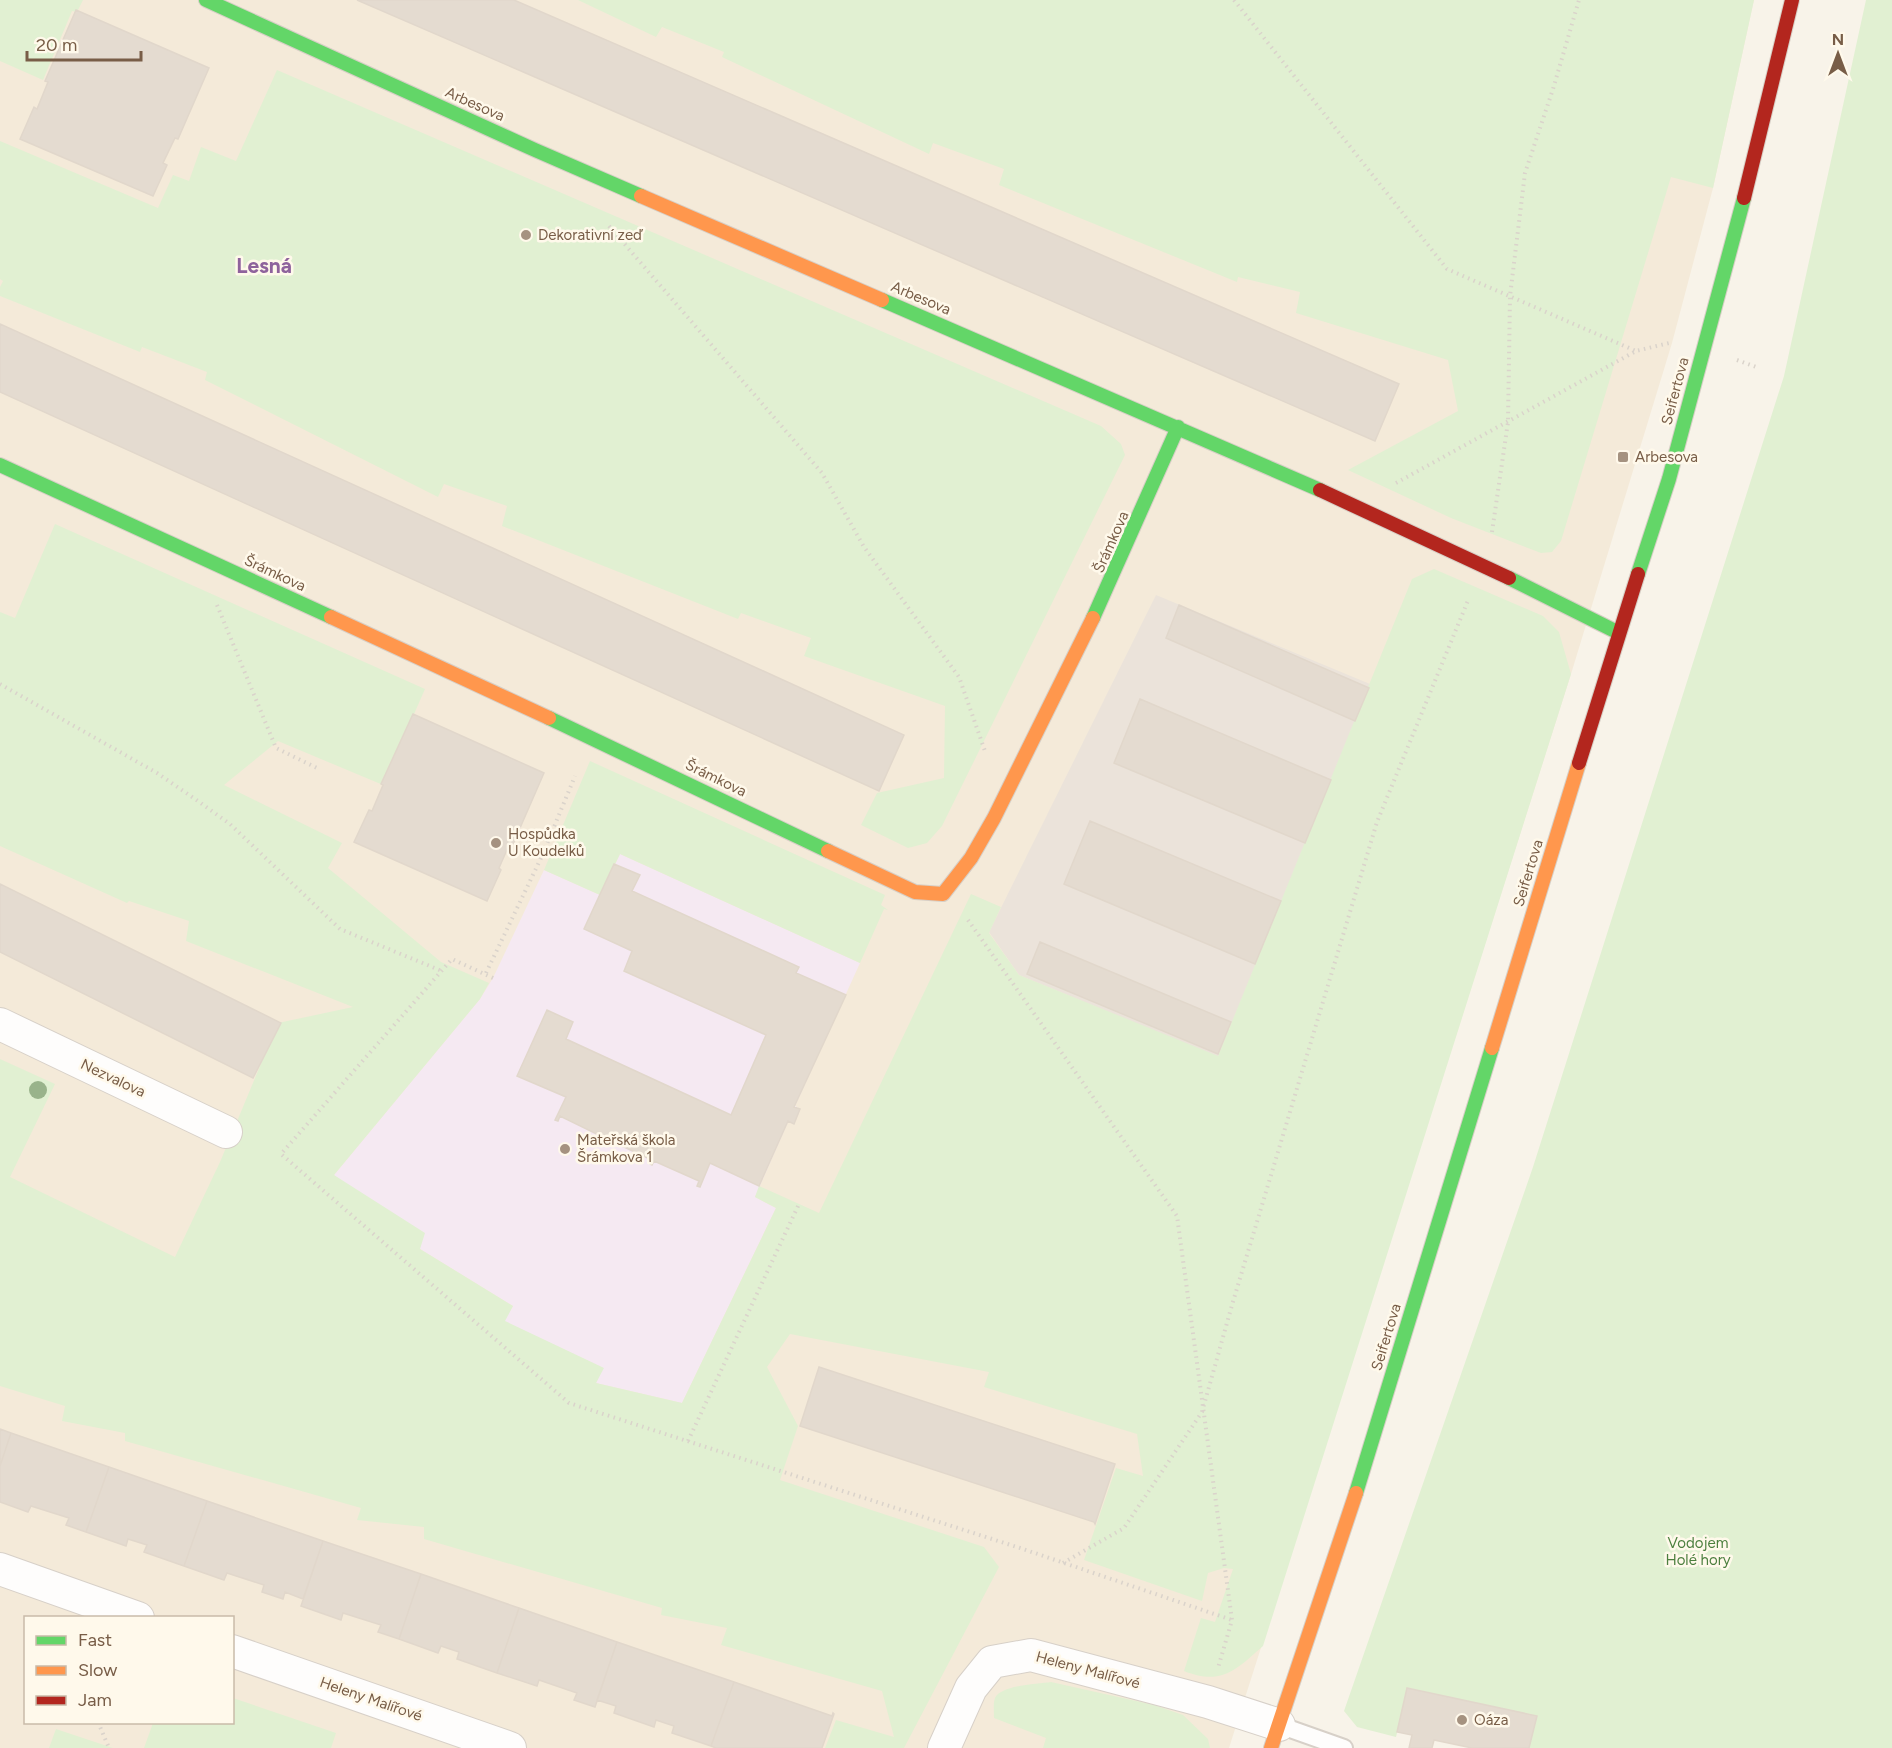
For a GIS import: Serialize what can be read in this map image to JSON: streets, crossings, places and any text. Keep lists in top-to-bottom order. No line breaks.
{"streets":{"street":["Arbesova","Seifertova","Šrámkova","Nezvalova","Heleny Malířové"]},"crossings":[["Arbesova","Seifertova"],["Arbesova","Šrámkova"],["Seifertova","Heleny Malířové"]],"districts":["Lesná"],"parks":["Vodojem Holé hory"],"places":{"other":["Dekorativní zeď","Hospůdka U Koudelků","Mateřská škola Šrámkova 1","Oáza"],"transit":["Arbesova"]},"legend":["Fast","Slow","Jam"],"scale_bar":"20 m","north":"top"}
